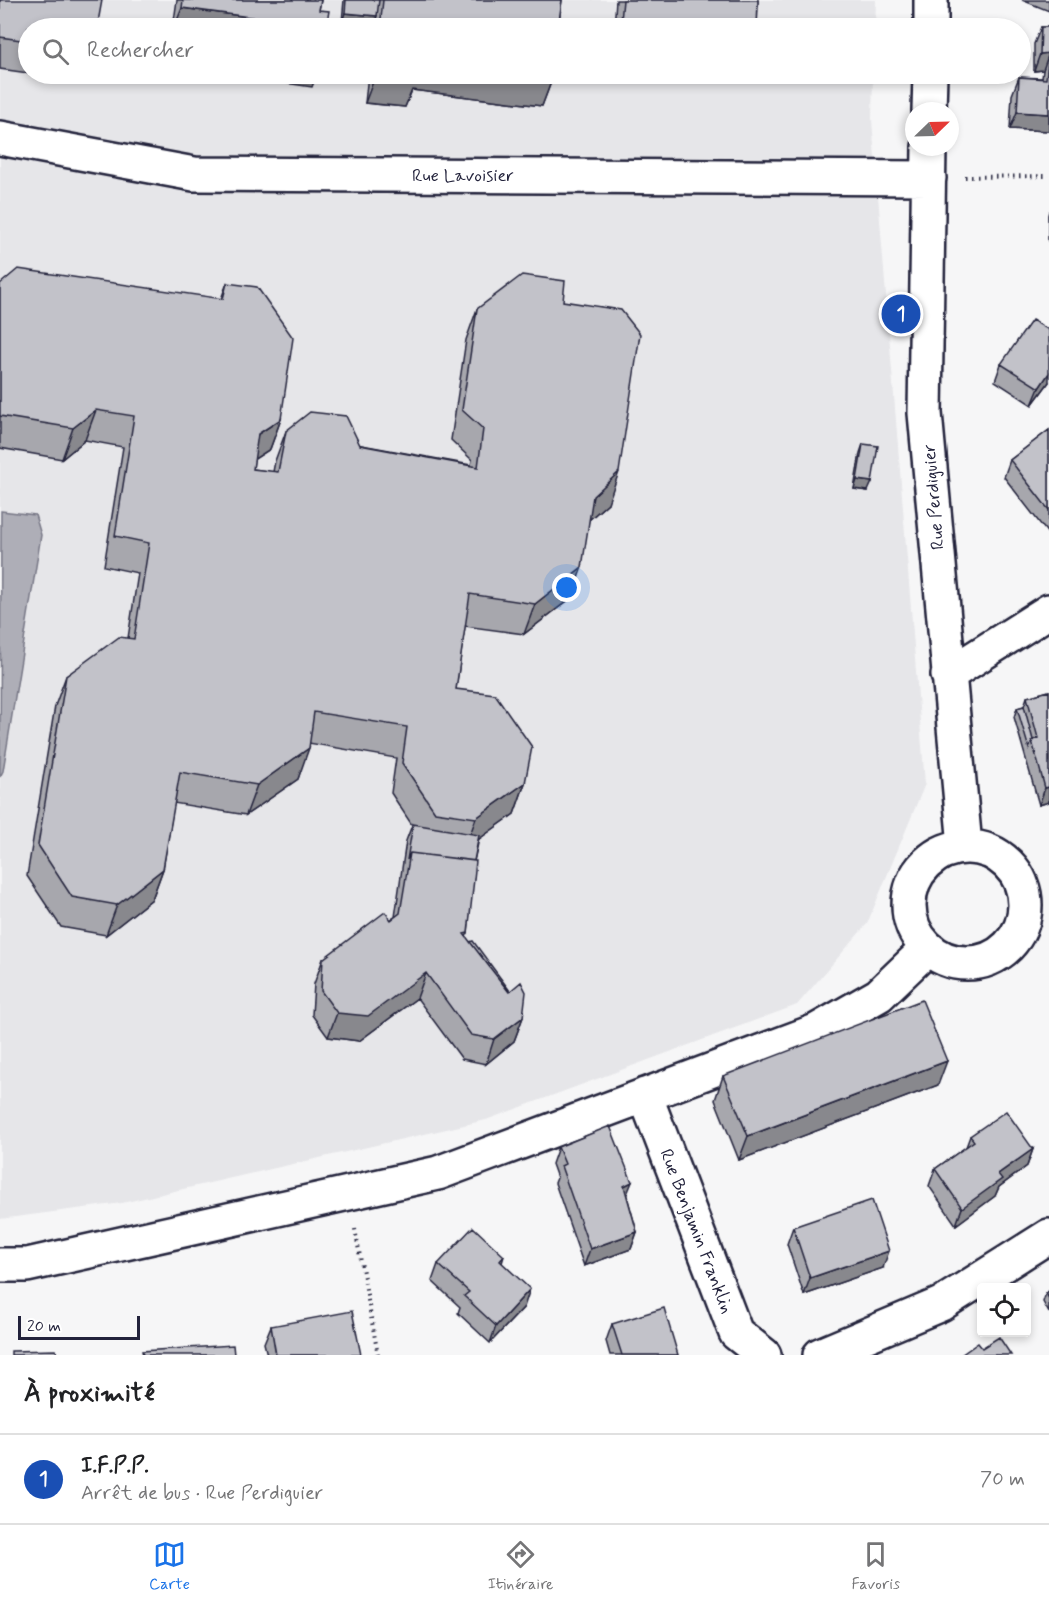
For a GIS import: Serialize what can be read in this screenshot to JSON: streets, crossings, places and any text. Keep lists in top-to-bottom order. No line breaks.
{"streets":{"street":["Rue Lavoisier","Rue Perdiguier","Rue Benjamin Franklin"]},"crossings":[["Rue Lavoisier","Rue Perdiguier"]],"scale_bar":"20 m","north":"top right","page":{"search":"Rechercher","pins":"1","scale":"20 m","heading":"À proximité","list":[{"mark":"1","name":"I.F.P.P.","note":"Arrêt de bus · Rue Perdiguier","value":"70 m"}],"nav":["Carte","Itinéraire","Favoris"]}}
